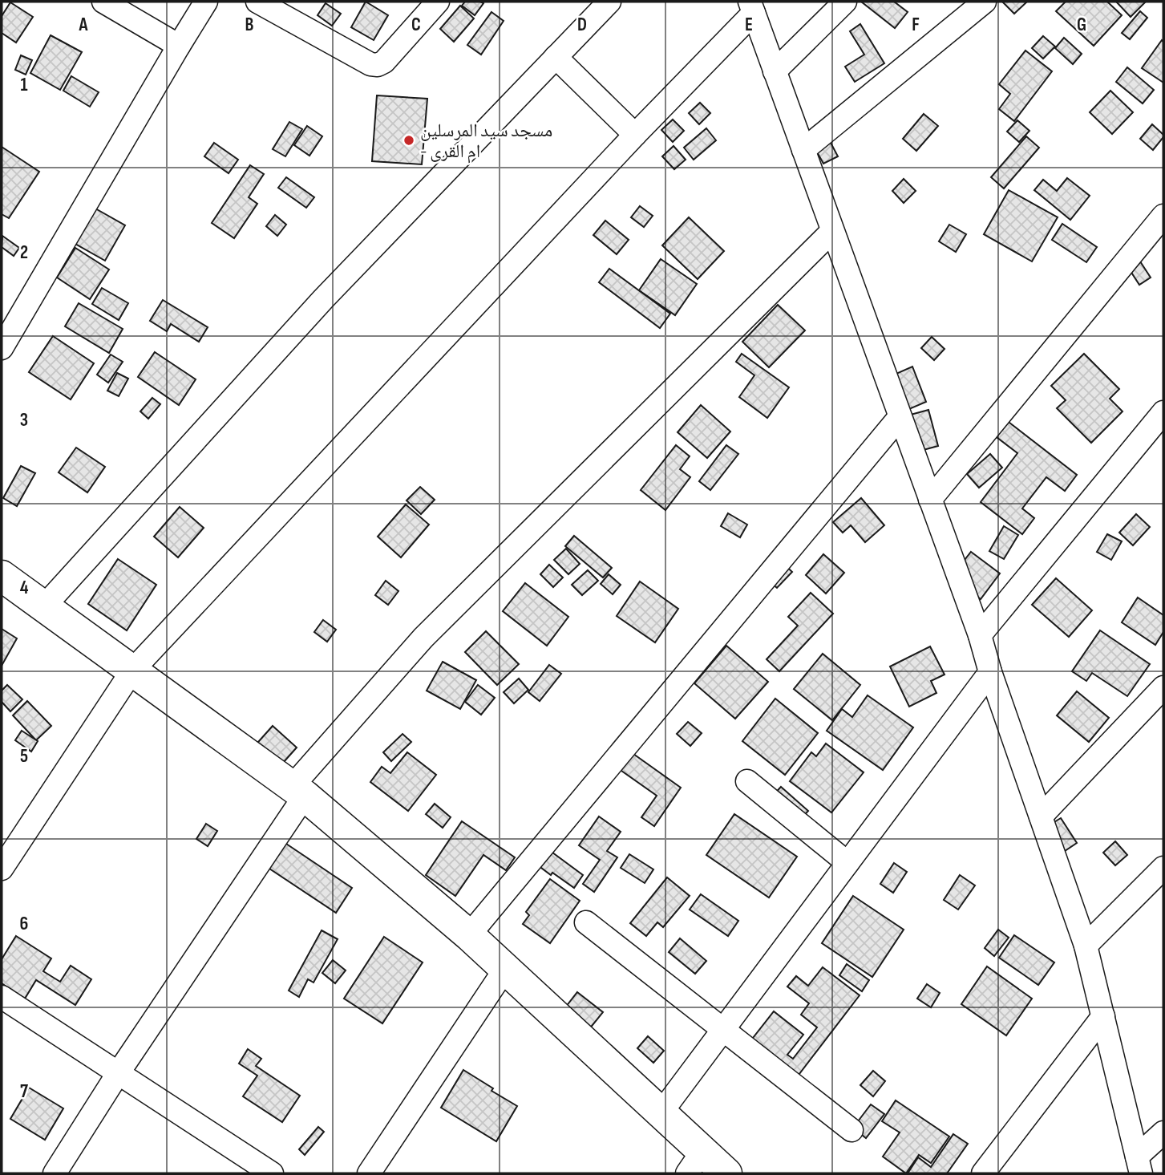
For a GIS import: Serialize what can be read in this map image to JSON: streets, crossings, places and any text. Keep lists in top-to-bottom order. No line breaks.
{"places":["مسجد سيد المرسلين - ام القرى"],"grid":{"columns":["A","B","C","D","E","F","G"],"rows":["1","2","3","4","5","6","7"]}}
